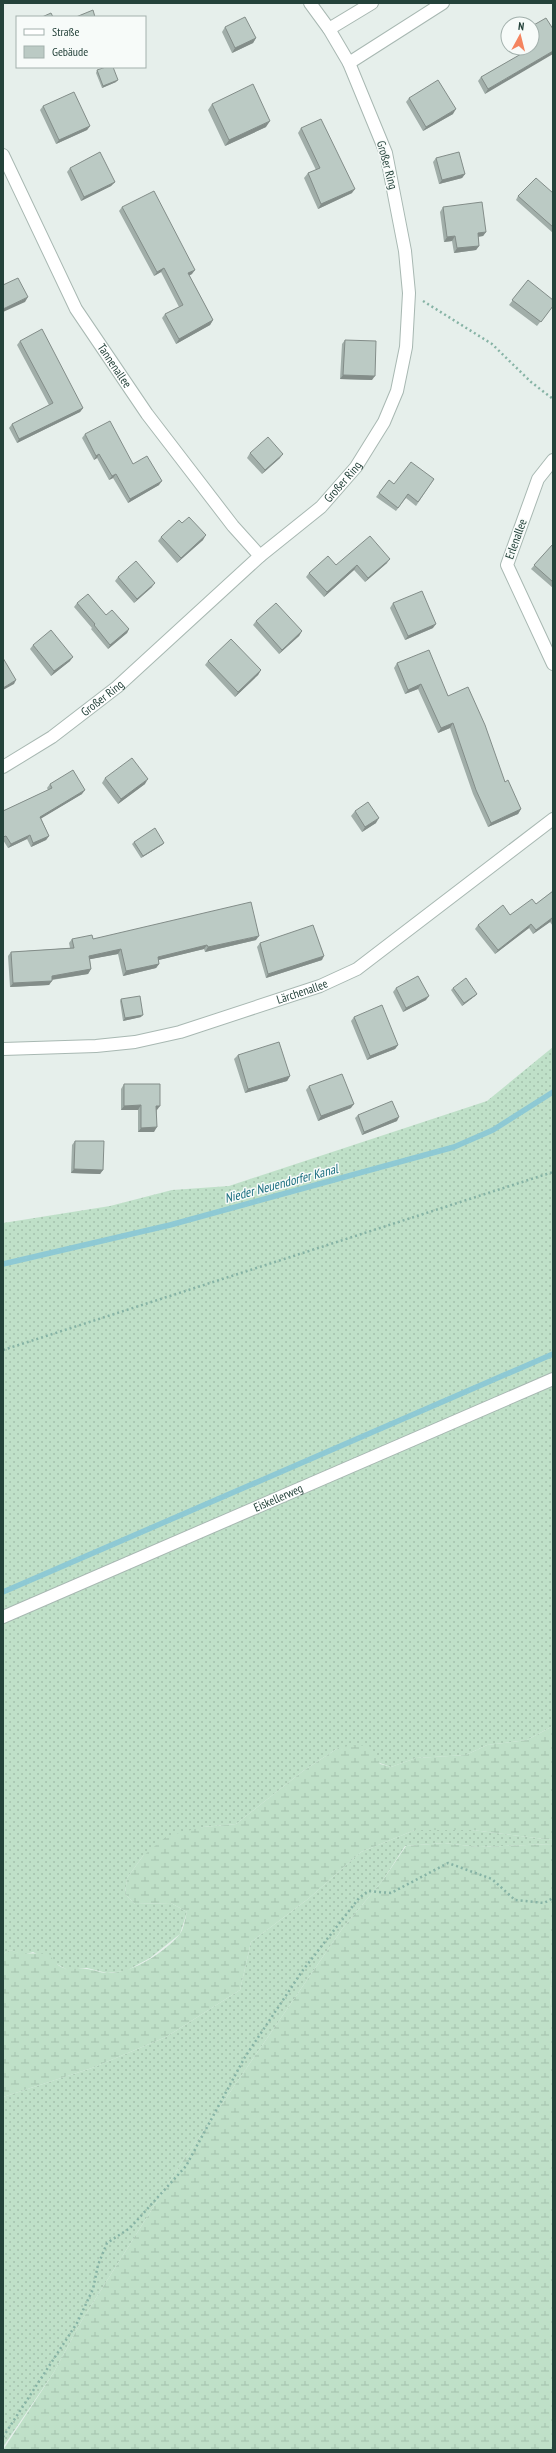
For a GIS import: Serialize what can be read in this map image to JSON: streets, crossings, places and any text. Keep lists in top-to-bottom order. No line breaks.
{"streets":{"street":["Großer Ring","Tannenallee","Erlenallee","Lärchenallee","Eiskellerweg"]},"crossings":[["Großer Ring","Tannenallee"]],"water":["Nieder Neuendorfer Kanal"],"legend":["Straße","Gebäude"],"north":"top"}
